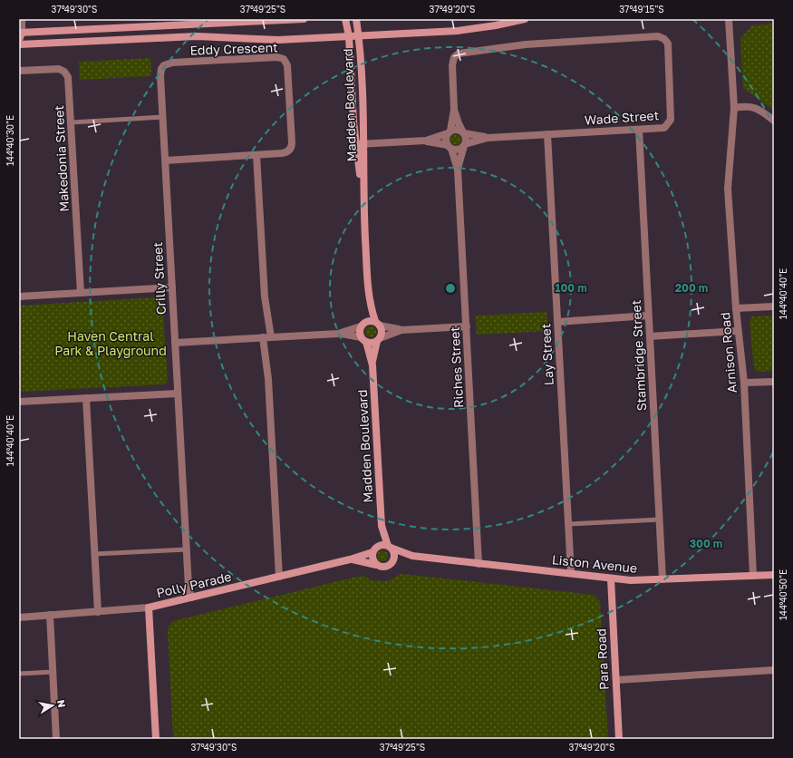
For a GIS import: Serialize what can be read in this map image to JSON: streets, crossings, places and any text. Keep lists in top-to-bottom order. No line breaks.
{"streets":{"street":["Eddy Crescent","Madden Boulevard","Wade Street","Makedonia Street","Crilly Street","Arnison Road","Lay Street","Stambridge Street","Riches Street","Liston Avenue","Polly Parade","Para Road"]},"crossings":[["Eddy Crescent","Crilly Street"],["Madden Boulevard","Liston Avenue"],["Madden Boulevard","Polly Parade"],["Wade Street","Lay Street"],["Wade Street","Stambridge Street"],["Wade Street","Riches Street"],["Crilly Street","Polly Parade"],["Arnison Road","Liston Avenue"],["Lay Street","Liston Avenue"],["Stambridge Street","Liston Avenue"],["Riches Street","Liston Avenue"],["Liston Avenue","Polly Parade"],["Liston Avenue","Para Road"]],"parks":["Haven Central Park & Playground"],"north":"right","coordinates":["37°49'30\"S","37°49'25\"S","37°49'20\"S","37°49'15\"S","144°40'30\"E","144°40'40\"E","144°40'50\"E"],"rings":["100 m","200 m","300 m"]}
